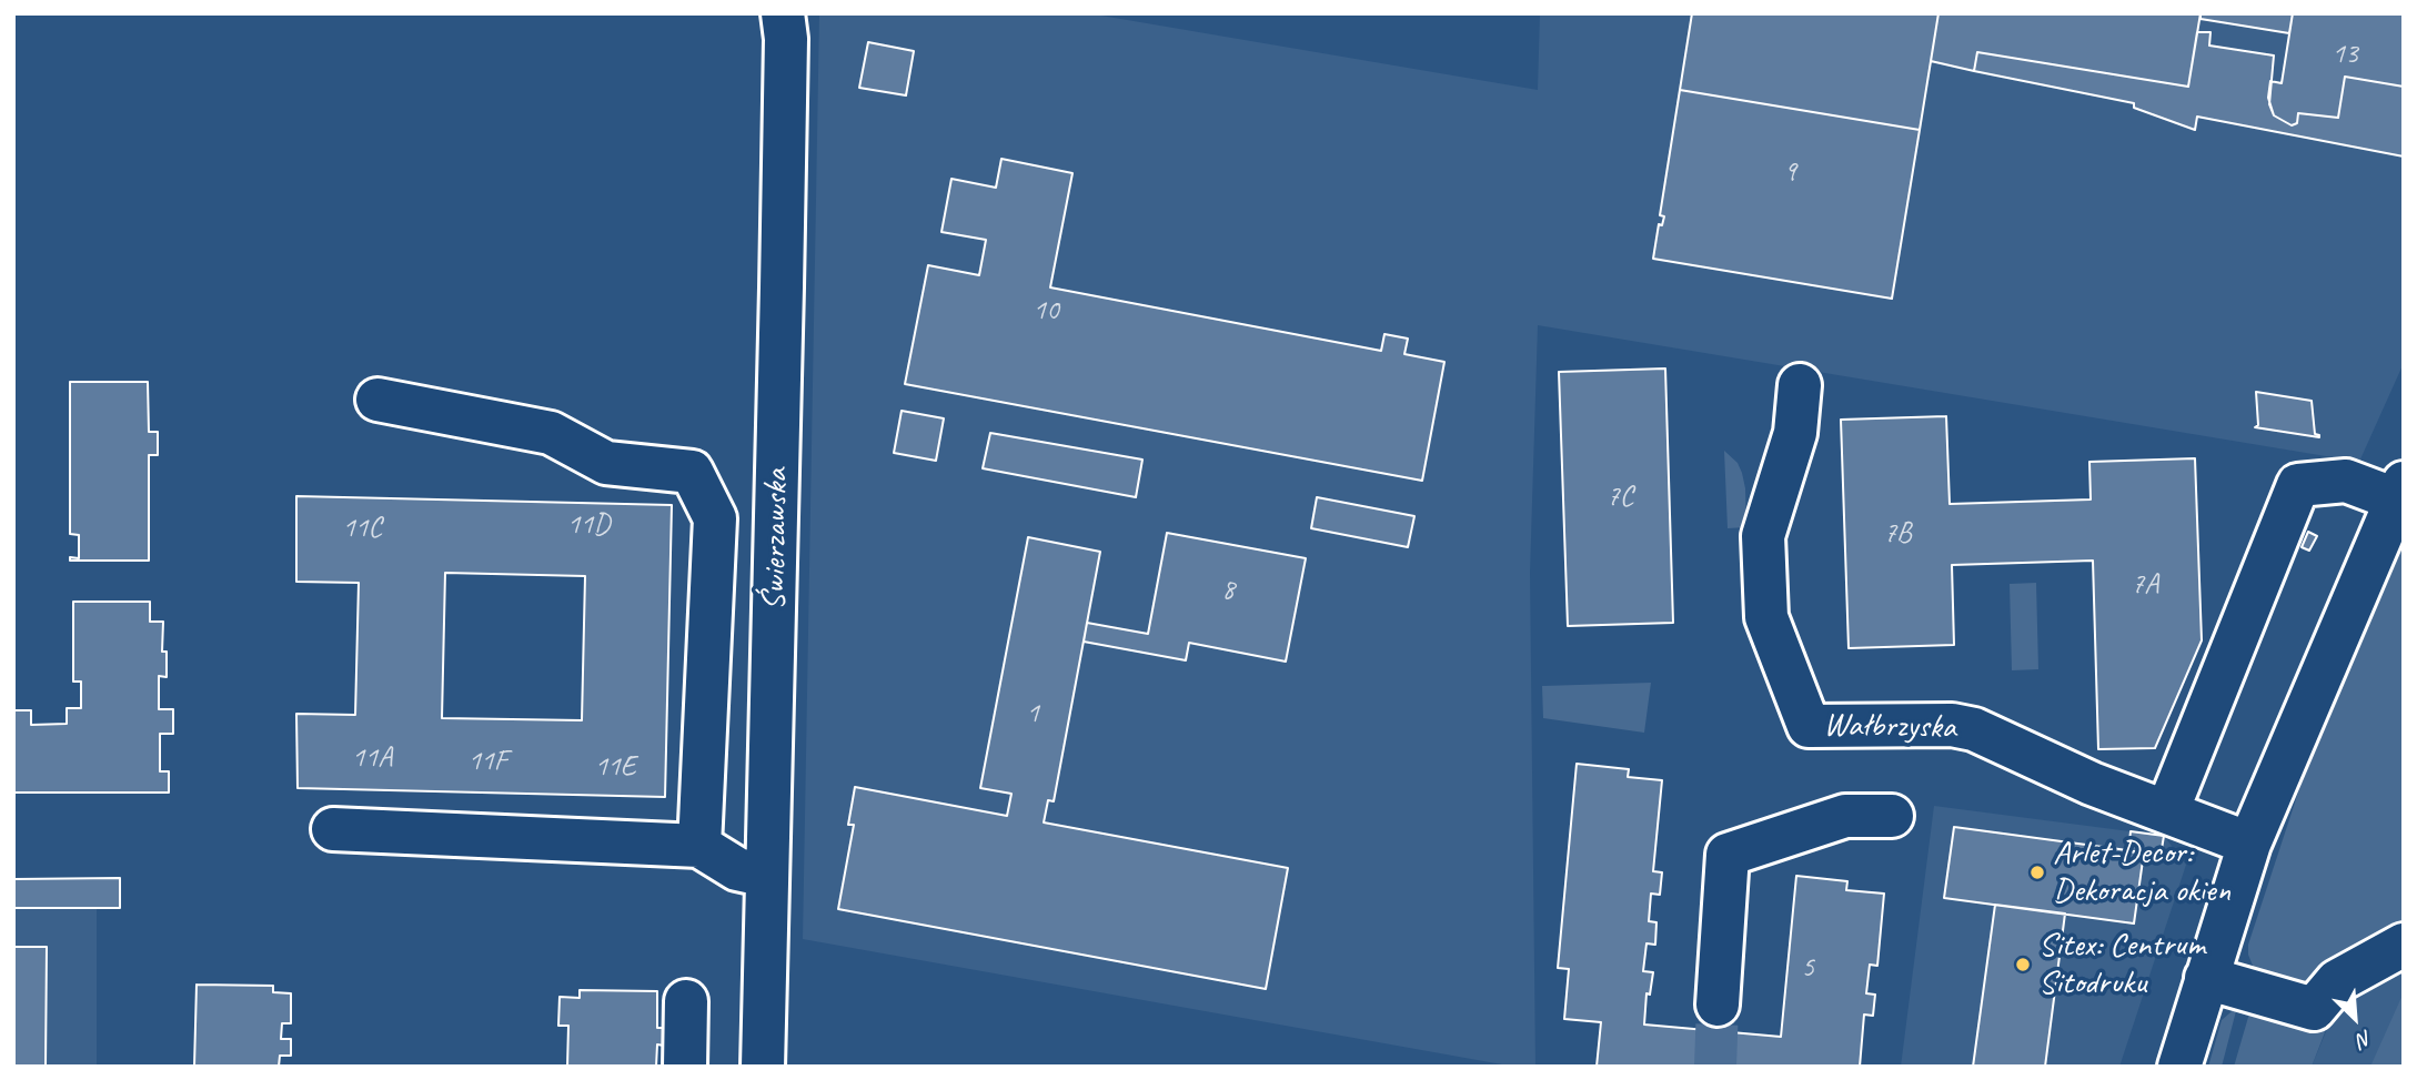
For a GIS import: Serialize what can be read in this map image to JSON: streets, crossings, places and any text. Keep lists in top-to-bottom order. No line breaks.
{"streets":{"street":["Świerzawska","Wałbrzyska"]},"places":["Arlet-Decor: Dekoracja okien","Sitex: Centrum Sitodruku"],"house_numbers":["13","9","10","7C","11D","11C","7B","7A","8","1","11A","11F","11E","5"],"north":"bottom right"}
